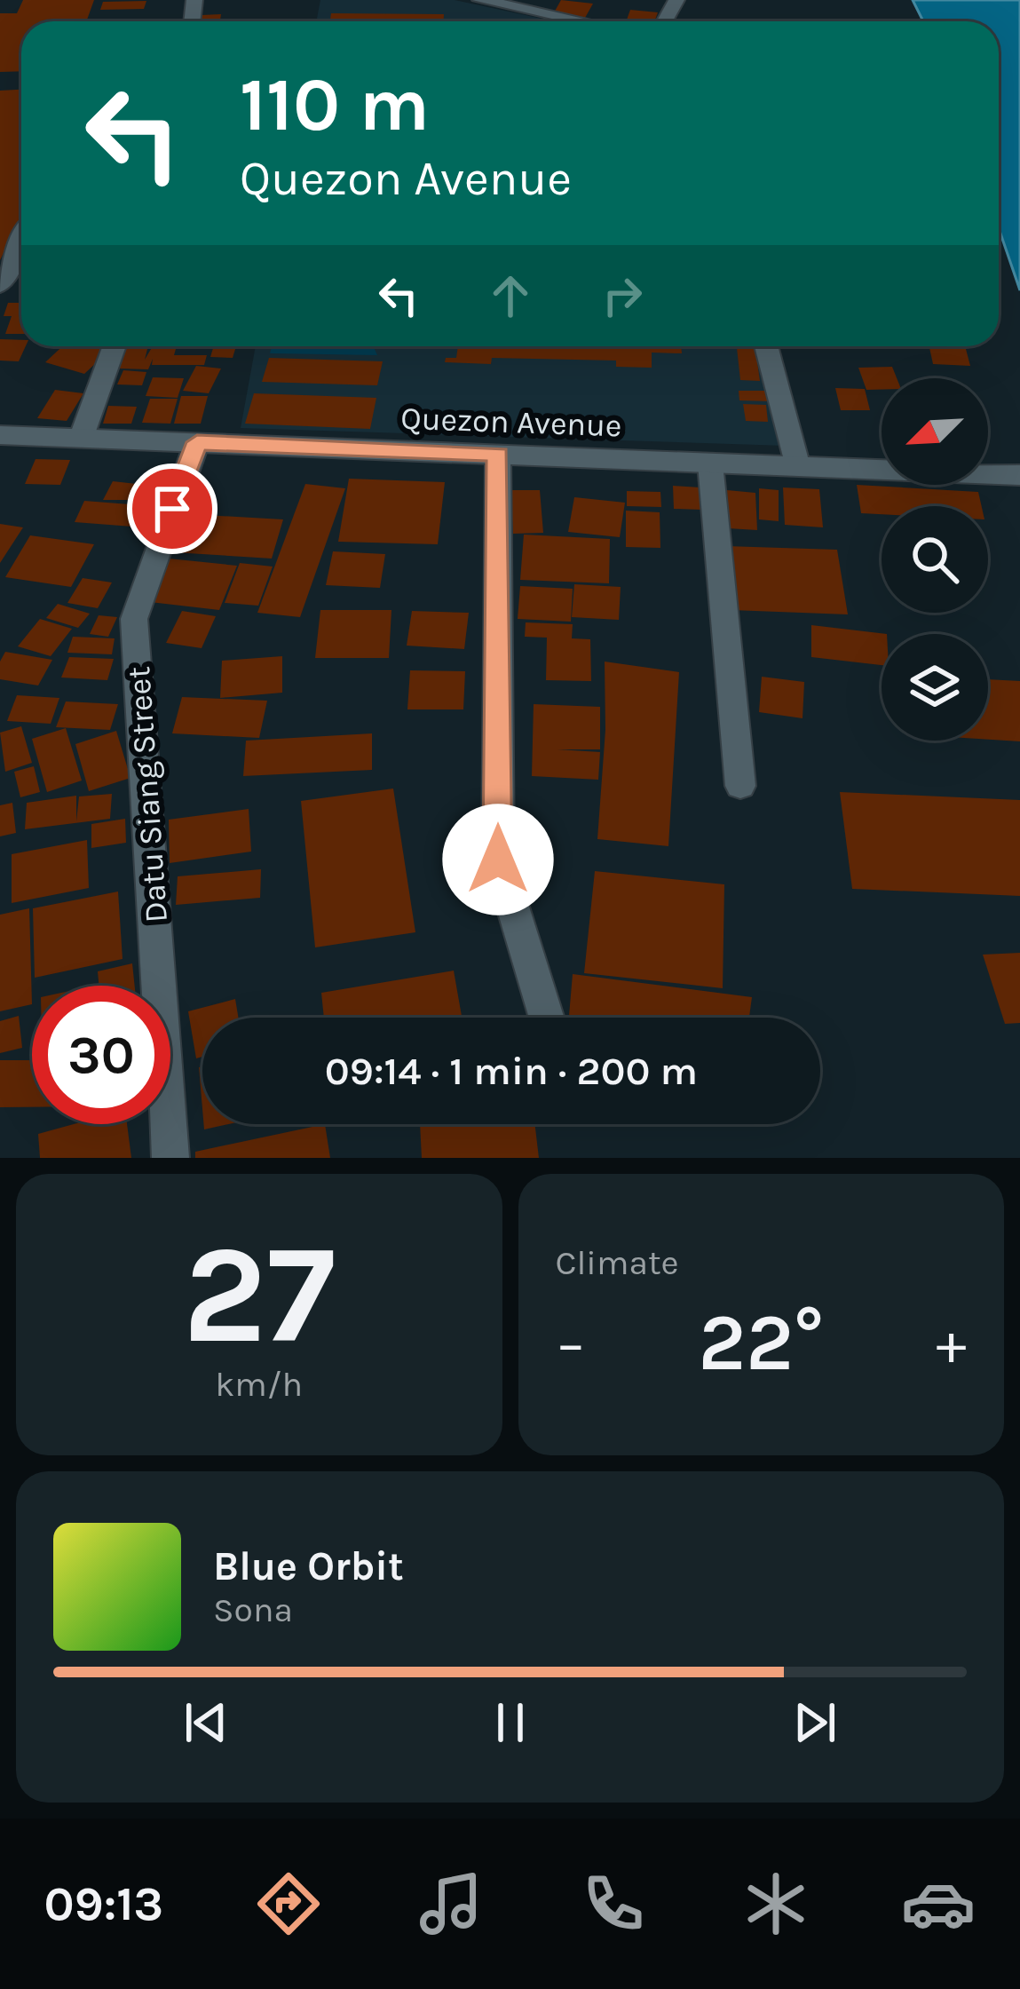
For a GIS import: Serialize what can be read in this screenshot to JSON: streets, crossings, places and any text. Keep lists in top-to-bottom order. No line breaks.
{"streets":{"street":["Quezon Avenue","Datu Siang Street"]},"crossings":[["Quezon Avenue","Datu Siang Street"]],"north":"bottom left","page":{"turn":["110 m","Quezon Avenue"],"limit":"30","trip":"09:14 · 1 min · 200 m","tile":[["27","km/h"],"Climate"],"heat":["−","22°","+"],"song":["Blue Orbit","Sona"],"tabs":"09:13"}}
